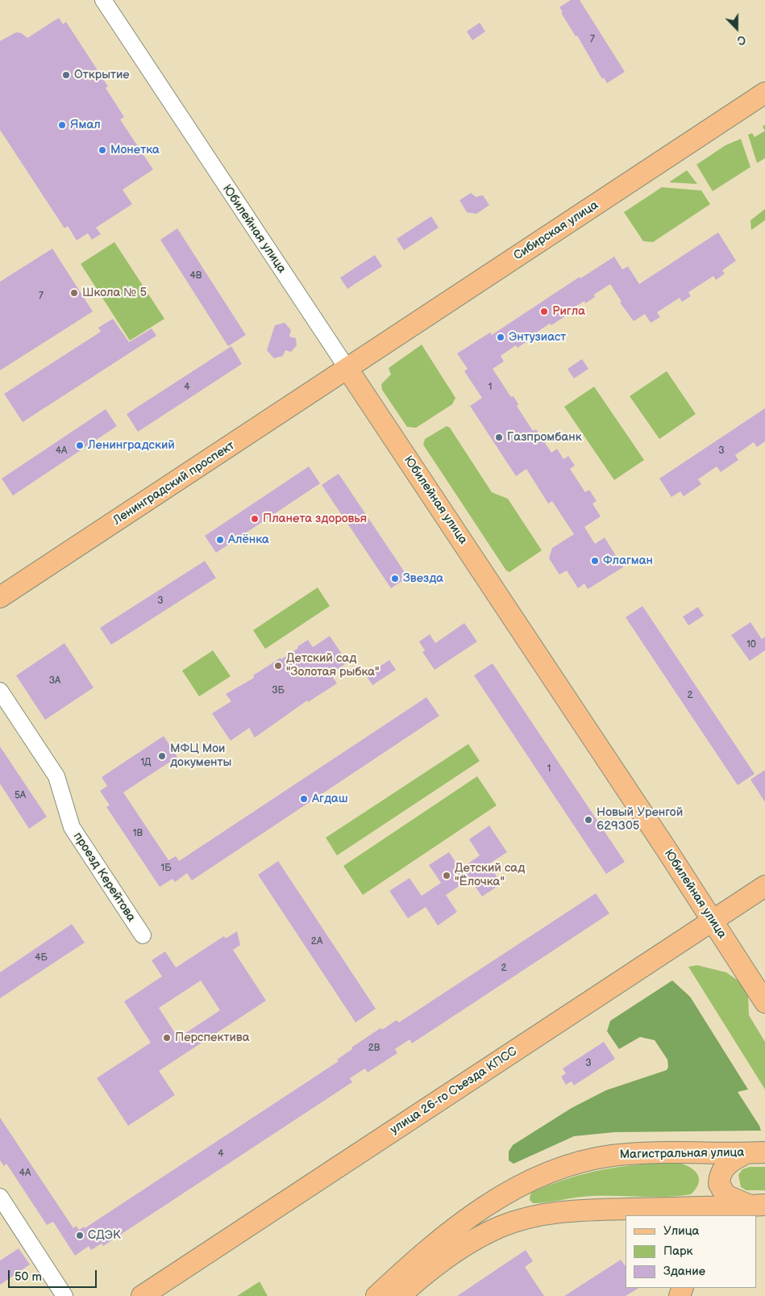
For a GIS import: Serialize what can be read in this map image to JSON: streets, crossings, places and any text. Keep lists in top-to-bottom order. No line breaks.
{"streets":{"main road":["Юбилейная улица","Сибирская улица","Ленинградский проспект","улица 26-го Съезда КПСС","Магистральная улица"],"street":["проезд Керейтова"]},"crossings":[["Юбилейная улица","Сибирская улица"],["Юбилейная улица","Ленинградский проспект"],["Юбилейная улица","улица 26-го Съезда КПСС"],["Сибирская улица","Ленинградский проспект"]],"places":["Открытие","Ямал","Монетка","Школа № 5","Ригла","Энтузиаст","Газпромбанк","Ленинградский","Планета здоровья","Алёнка","Флагман","Звезда","Детский сад \"Золотая рыбка\"","МФЦ Мои документы","Агдаш","Новый Уренгой 629305","Детский сад \"Ёлочка\"","Перспектива","СДЭК"],"house_numbers":["7","4В","7","4","1","4А","3","3","10","3А","3Б","2","1Д","1","5А","1В","1Б","2А","4Б","2","2В","3","4","4А"],"legend":["Улица","Парк","Здание"],"scale_bar":"50 m","north":"bottom"}
